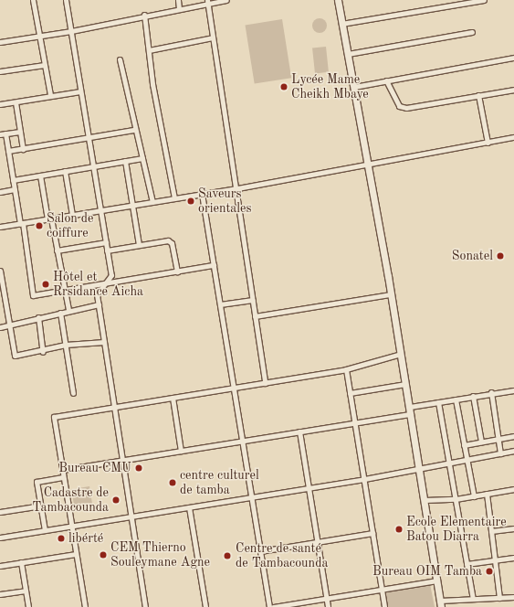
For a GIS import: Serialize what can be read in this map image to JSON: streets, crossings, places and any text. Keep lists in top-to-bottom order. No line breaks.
{"places":["Lycée Mame Cheikh Mbaye","Saveurs orientales","Salon de coiffure","Sonatel","Hôtel et Rrsidance Aicha","Bureau CMU","centre culturel de tamba","Cadastre de Tambacounda","Ecole Elementaire Batou Diarra","libérté","CEM Thierno Souleymane Agne","Centre de santé de Tambacounda","Bureau OIM Tamba"]}
